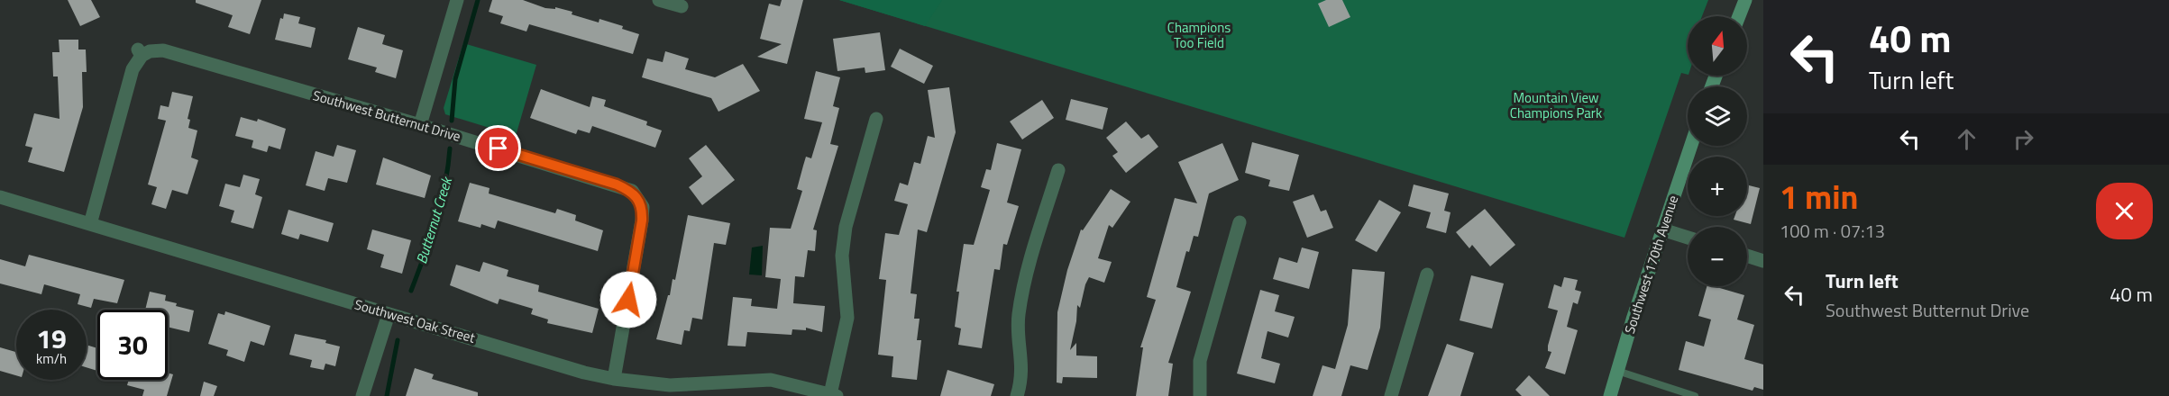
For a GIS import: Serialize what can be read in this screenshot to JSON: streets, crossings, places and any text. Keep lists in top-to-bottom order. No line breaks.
{"streets":{"main road":["Southwest 170th Avenue"],"street":["Southwest Butternut Drive","Southwest Oak Street"]},"crossings":[["Southwest Butternut Drive","Southwest Oak Street"]],"water":["Butternut Creek"],"parks":["Champions Too Field","Mountain View Champions Park"],"north":"top","page":{"turn":["40 m","Turn left"],"map_buttons":["+","−"],"heading":["1 min","100 m · 07:13"],"list":[{"name":"Turn left","note":"Southwest Butternut Drive","value":"40 m"}],"speed":"19 km/h","limit":"30"}}
